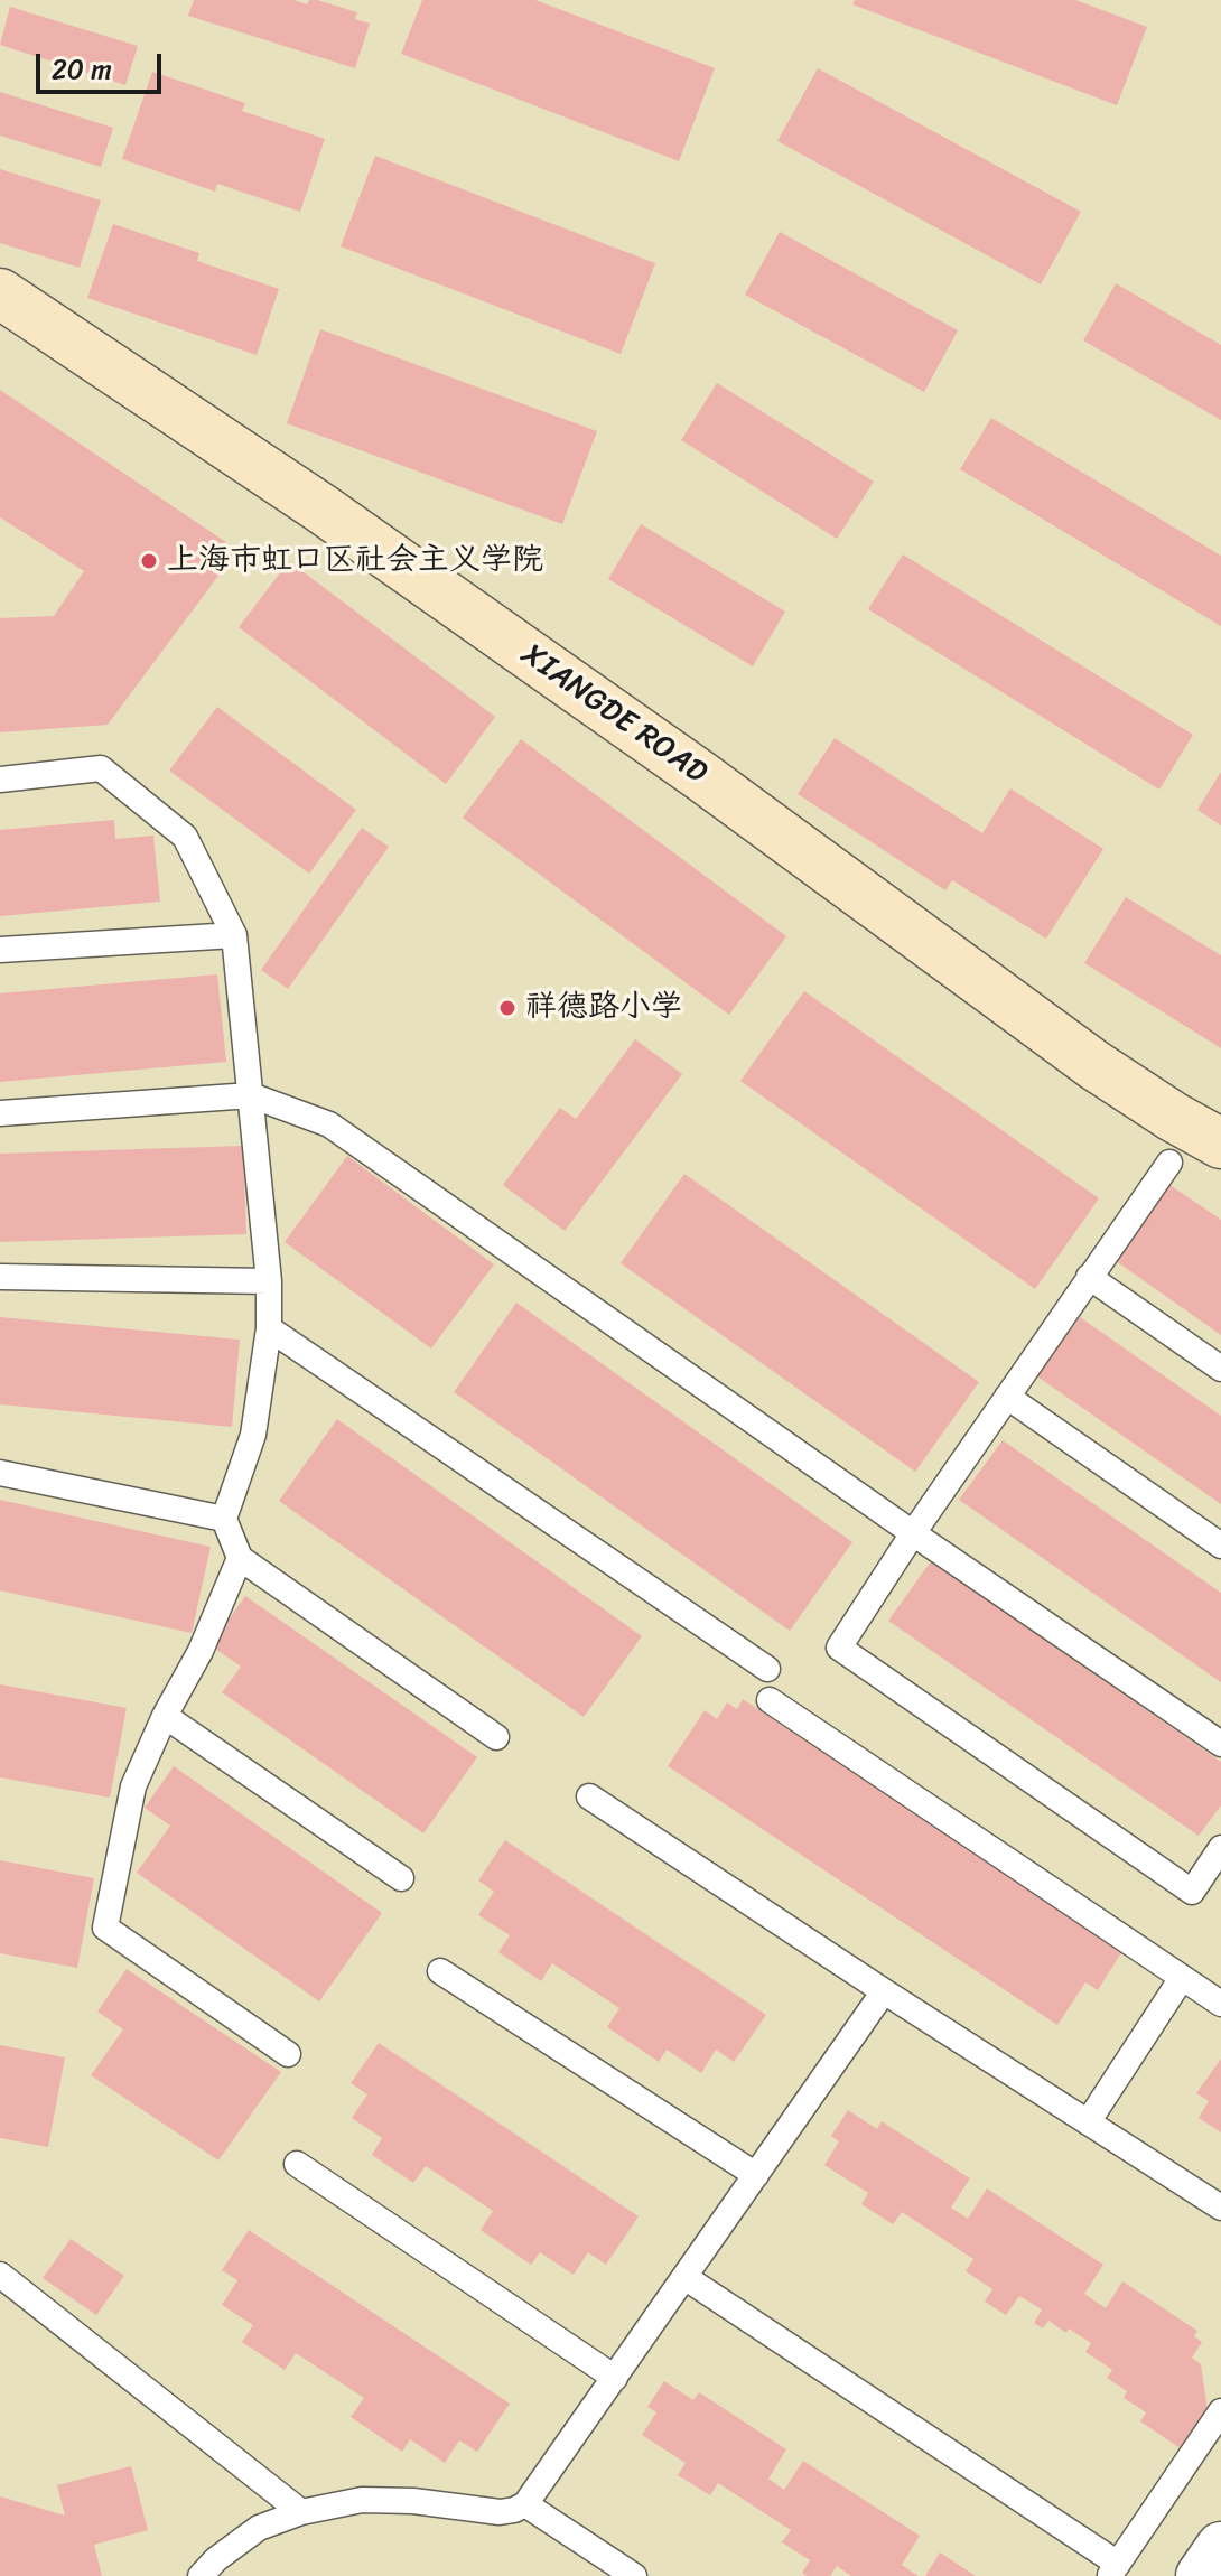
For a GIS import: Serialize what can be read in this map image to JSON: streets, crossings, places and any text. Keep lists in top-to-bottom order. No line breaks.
{"streets":{"street":["XIANGDE ROAD"]},"places":["上海市虹口区社会主义学院","祥德路小学"],"scale_bar":"20 m"}
